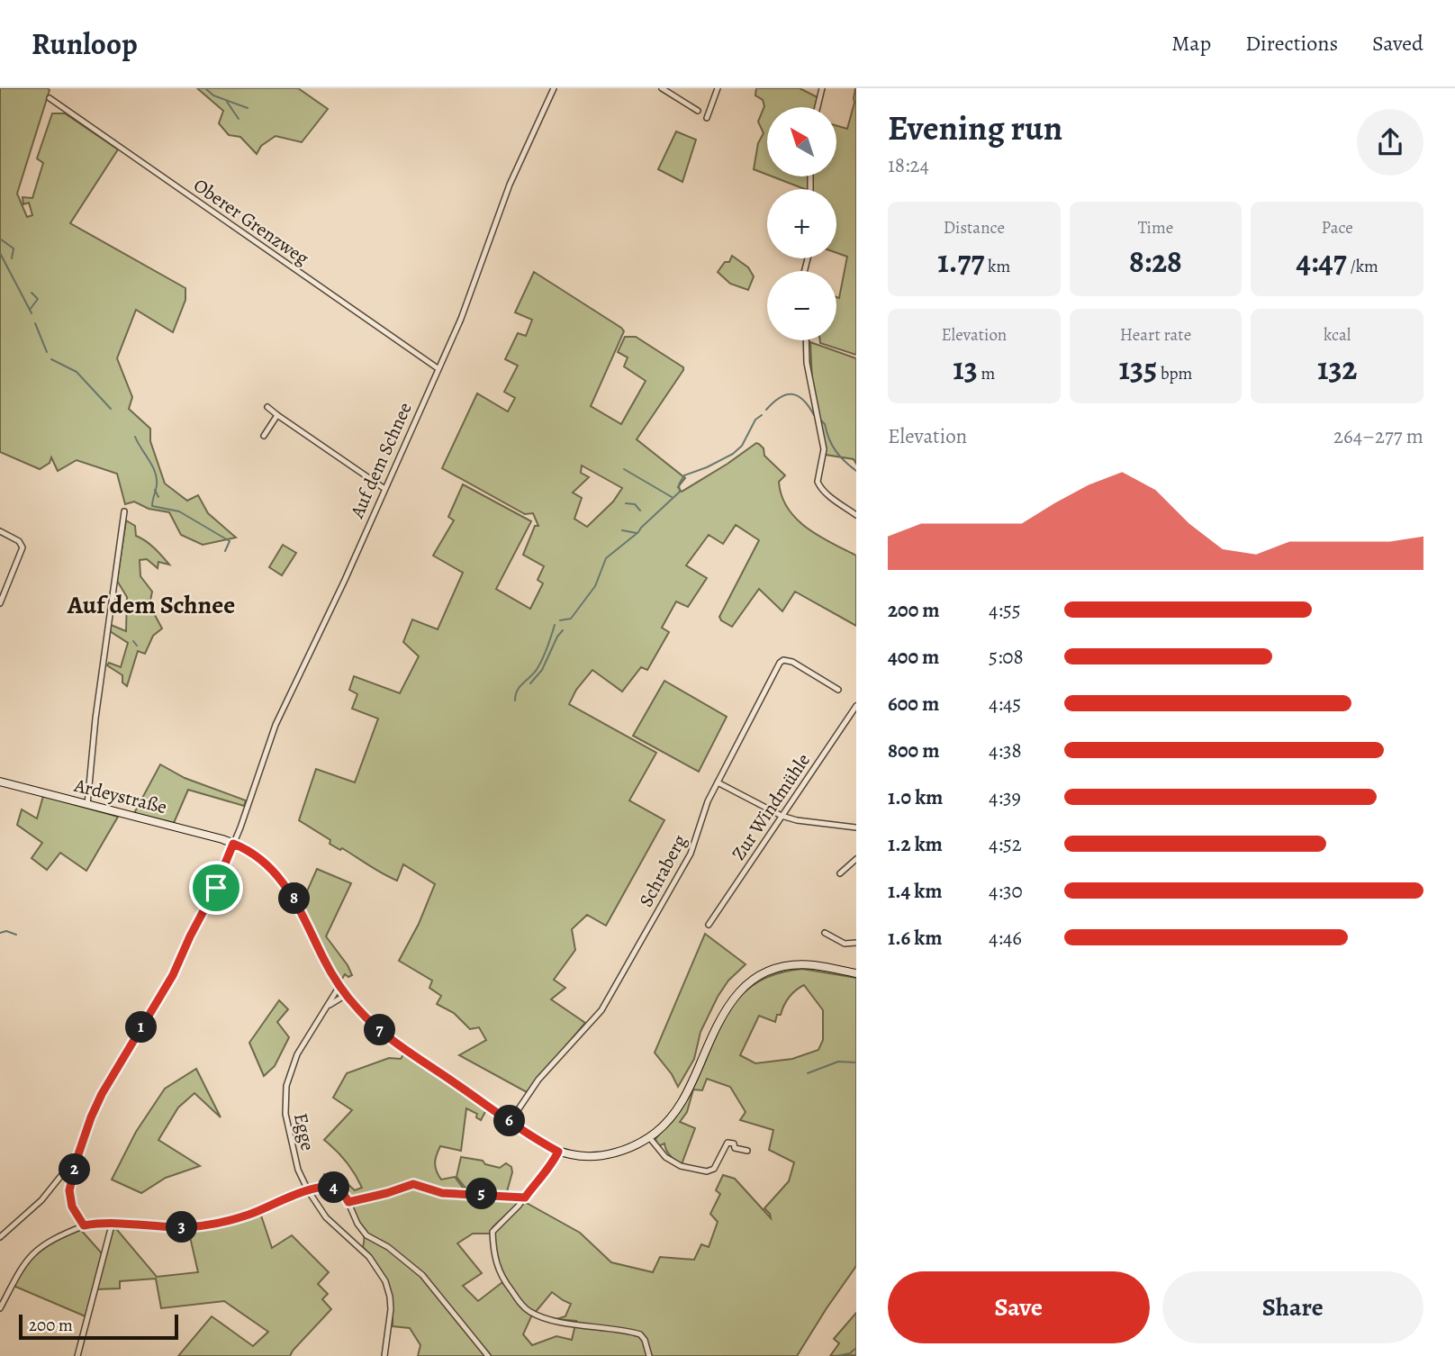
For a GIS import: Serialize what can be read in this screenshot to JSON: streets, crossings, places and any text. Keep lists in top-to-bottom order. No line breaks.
{"streets":{"main road":["Ardeystraße"],"street":["Oberer Grenzweg","Auf dem Schnee","Zur Windmühle","Schraberg","Egge"]},"crossings":[["Oberer Grenzweg","Auf dem Schnee"],["Auf dem Schnee","Ardeystraße"],["Ardeystraße","Schraberg"],["Ardeystraße","Egge"]],"districts":["Auf dem Schnee"],"scale_bar":"200 m","north":"top left","page":{"header":"Runloop","nav":["Map","Directions","Saved"],"heading":["Evening run","18:24"],"map_buttons":["+","−"],"stats":[["Distance","1.77 km"],["Time","8:28"],["Pace","4:47 /km"],["Elevation","13 m"],["Heart rate","135 bpm"],["kcal","132"]],"chart":["Elevation","264–277 m"],"list":[{"name":"200 m","note":"4:55"},{"name":"400 m","note":"5:08"},{"name":"600 m","note":"4:45"},{"name":"800 m","note":"4:38"},{"name":"1.0 km","note":"4:39"},{"name":"1.2 km","note":"4:52"},{"name":"1.4 km","note":"4:30"},{"name":"1.6 km","note":"4:46"}],"pins":["8","1","7","6","2","4","5","3"],"buttons":["Save","Share"],"scale":"200 m"}}
